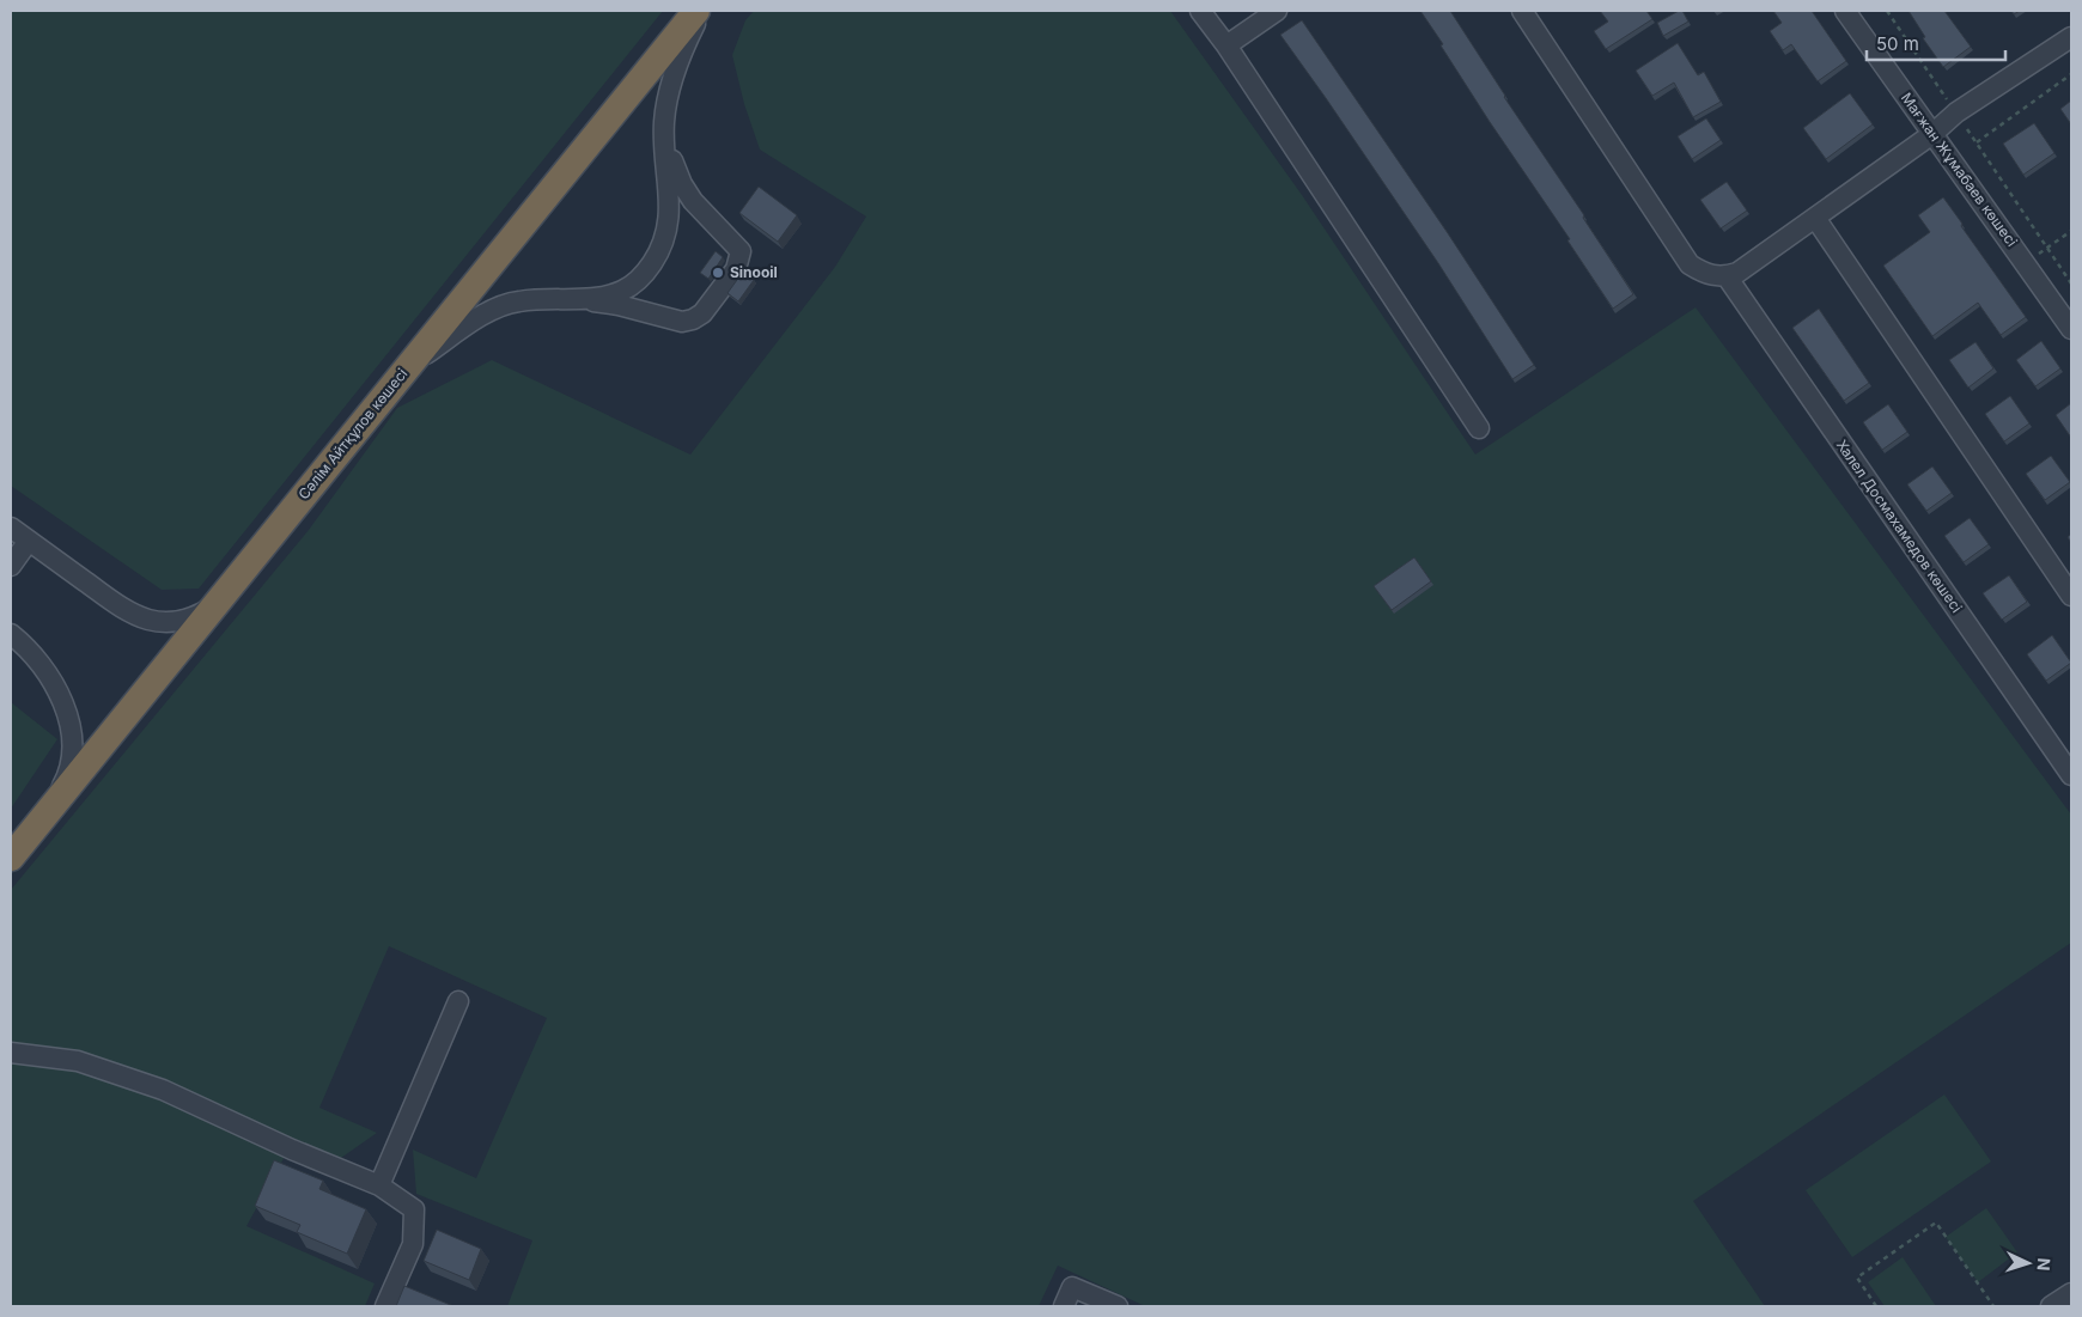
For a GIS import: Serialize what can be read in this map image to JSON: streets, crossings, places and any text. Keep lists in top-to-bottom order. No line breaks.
{"streets":{"highway":["Сәлім Айтқұлов көшесі"],"street":["Мағжан Жұмабаев көшесі","Халел Досмахамедов көшесі"]},"places":["Sinooil"],"scale_bar":"50 m","north":"right"}
